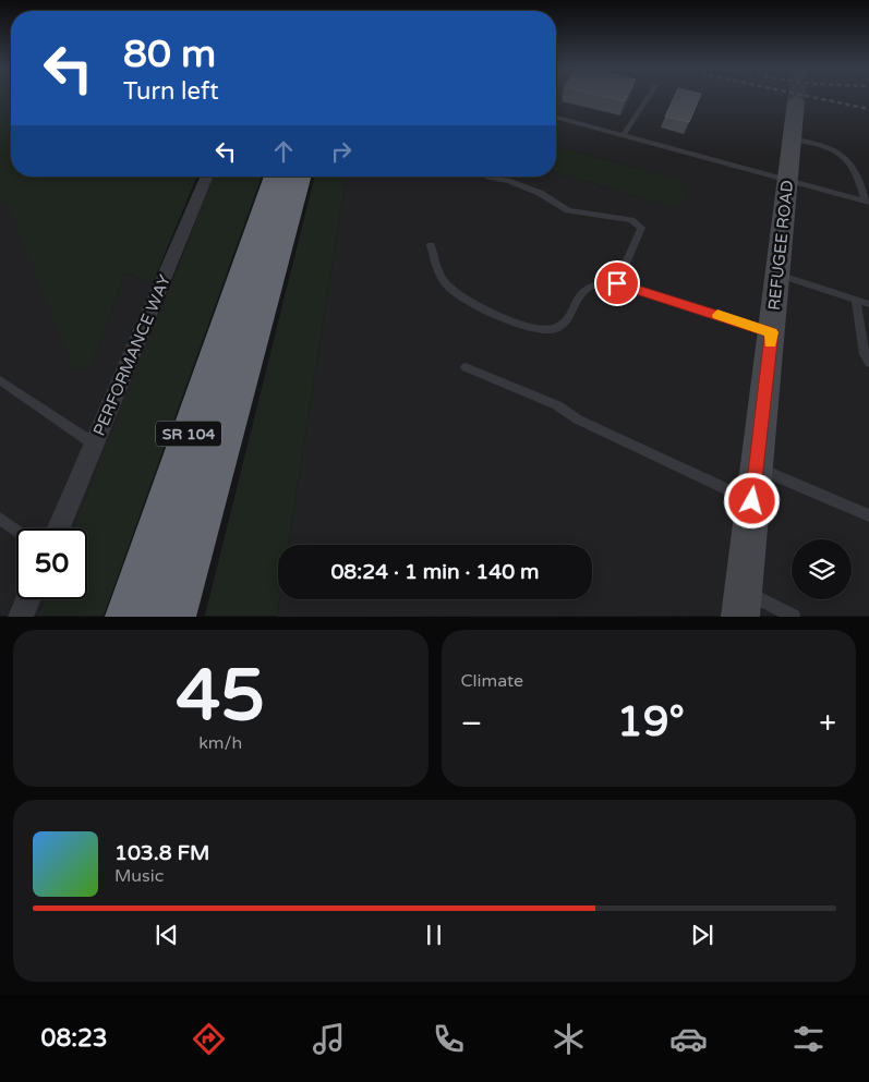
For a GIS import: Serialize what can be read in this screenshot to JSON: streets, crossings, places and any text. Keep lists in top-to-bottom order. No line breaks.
{"streets":{"highway":["SR 104"],"main road":["REFUGEE ROAD"],"street":["PERFORMANCE WAY"]},"page":{"turn":["80 m","Turn left"],"limit":"50","trip":"08:24 · 1 min · 140 m","tile":[["45","km/h"],"Climate"],"heat":["−","19°","+"],"song":["103.8 FM","Music"],"tabs":"08:23"}}
